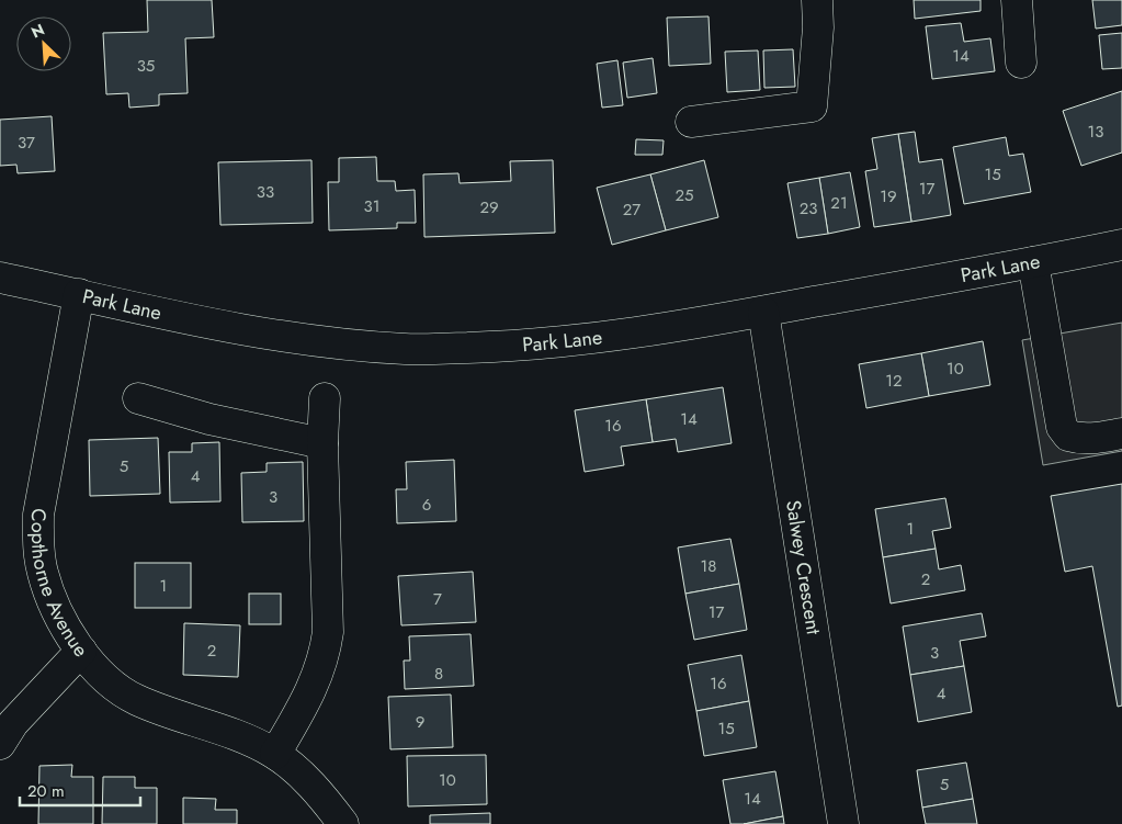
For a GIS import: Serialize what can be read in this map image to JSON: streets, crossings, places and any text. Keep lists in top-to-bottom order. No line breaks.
{"streets":{"street":["Park Lane","Salwey Crescent","Copthorne Avenue"]},"crossings":[["Park Lane","Salwey Crescent"],["Park Lane","Copthorne Avenue"]],"house_numbers":["14","35","13","37","15","17","33","25","19","21","31","29","23","27","10","12","14","16","5","4","3","6","1","18","2","1","7","17","2","3","8","16","4","9","15","10","5","14"],"scale_bar":"20 m","north":"top left"}
